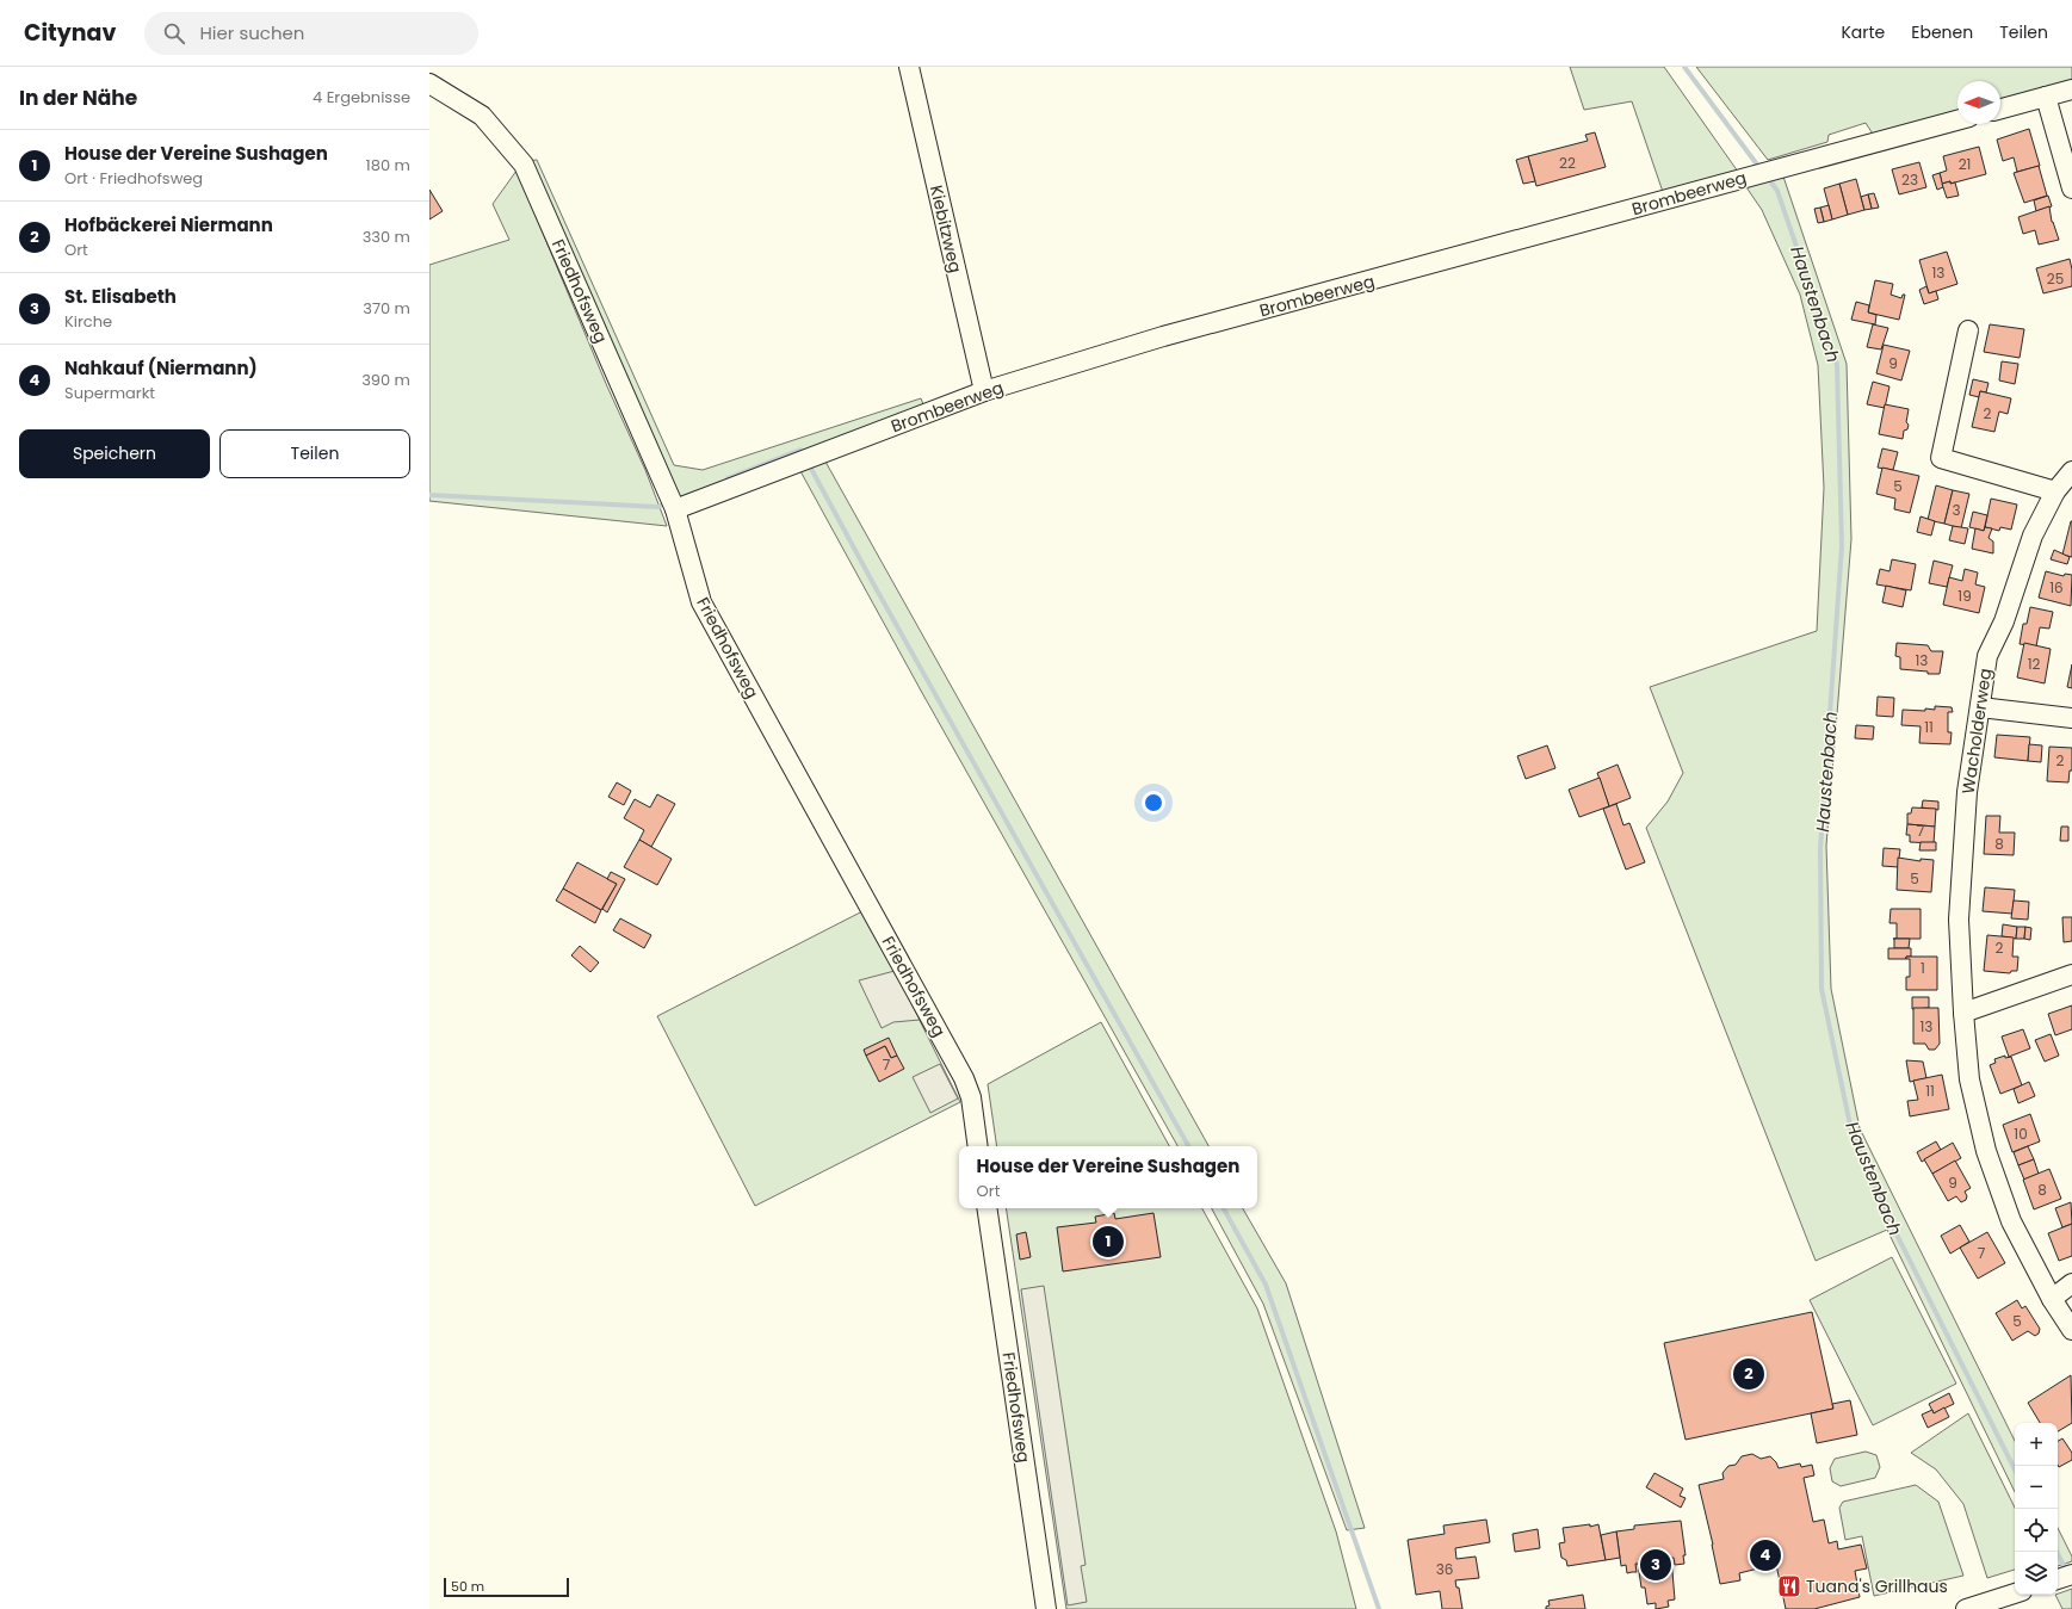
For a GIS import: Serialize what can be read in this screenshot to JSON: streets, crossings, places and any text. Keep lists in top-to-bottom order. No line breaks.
{"streets":{"street":["Brombeerweg","Kiebitzweg","Friedhofsweg","Wacholderweg"]},"crossings":[["Brombeerweg","Kiebitzweg"],["Brombeerweg","Friedhofsweg"]],"water":["Haustenbach"],"places":{"restaurant":["Tuana's Grillhaus"]},"house_numbers":["22","21","23","13","25","9","2","5","3","16","19","13","12","11","2","7","8","5","2","1","13","7","11","10","9","8","7","5","36"],"scale_bar":"50 m","north":"left","page":{"header":"Citynav","search":"Hier suchen","nav":["Karte","Ebenen","Teilen"],"heading":["In der Nähe","4 Ergebnisse"],"list":[{"mark":"1","name":"House der Vereine Sushagen","note":"Ort · Friedhofsweg","value":"180 m"},{"mark":"2","name":"Hofbäckerei Niermann","note":"Ort","value":"330 m"},{"mark":"3","name":"St. Elisabeth","note":"Kirche","value":"370 m"},{"mark":"4","name":"Nahkauf (Niermann)","note":"Supermarkt","value":"390 m"}],"buttons":["Speichern","Teilen"],"popup":["House der Vereine Sushagen","Ort"],"pins":["1","2","4","3"],"map_buttons":["+","−"],"scale":"50 m"}}
